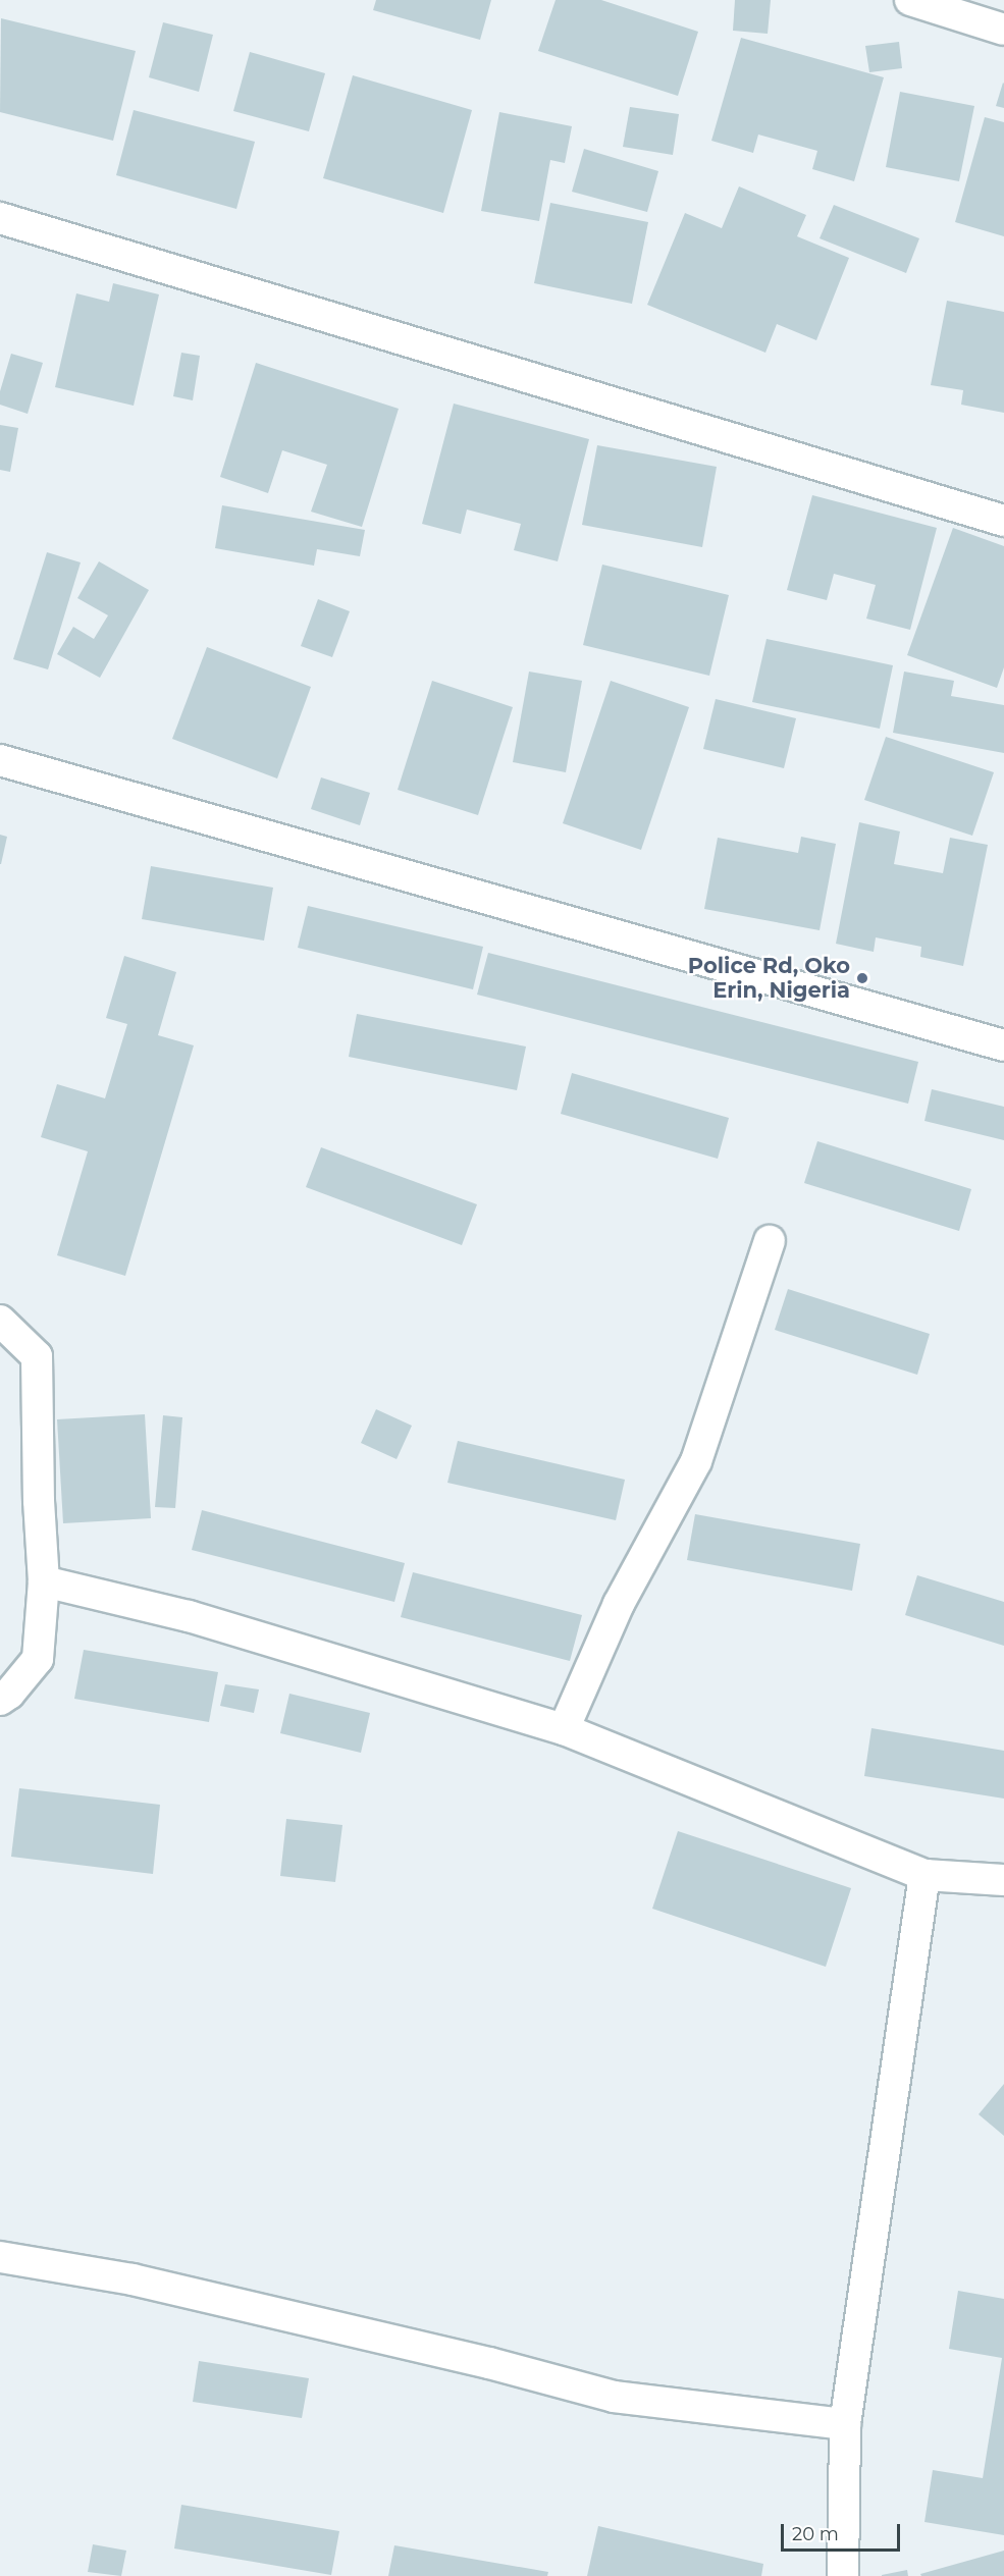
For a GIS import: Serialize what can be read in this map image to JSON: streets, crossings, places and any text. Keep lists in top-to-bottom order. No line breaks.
{"places":["Police Rd, Oko Erin, Nigeria"],"scale_bar":"20 m"}
